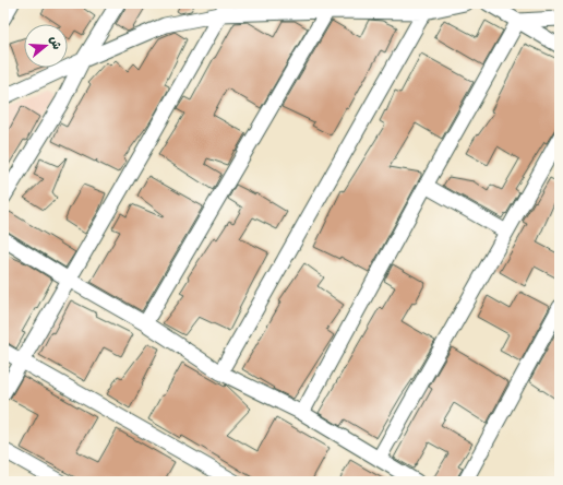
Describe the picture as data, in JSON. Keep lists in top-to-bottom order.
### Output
{
  "north": "right"
}
